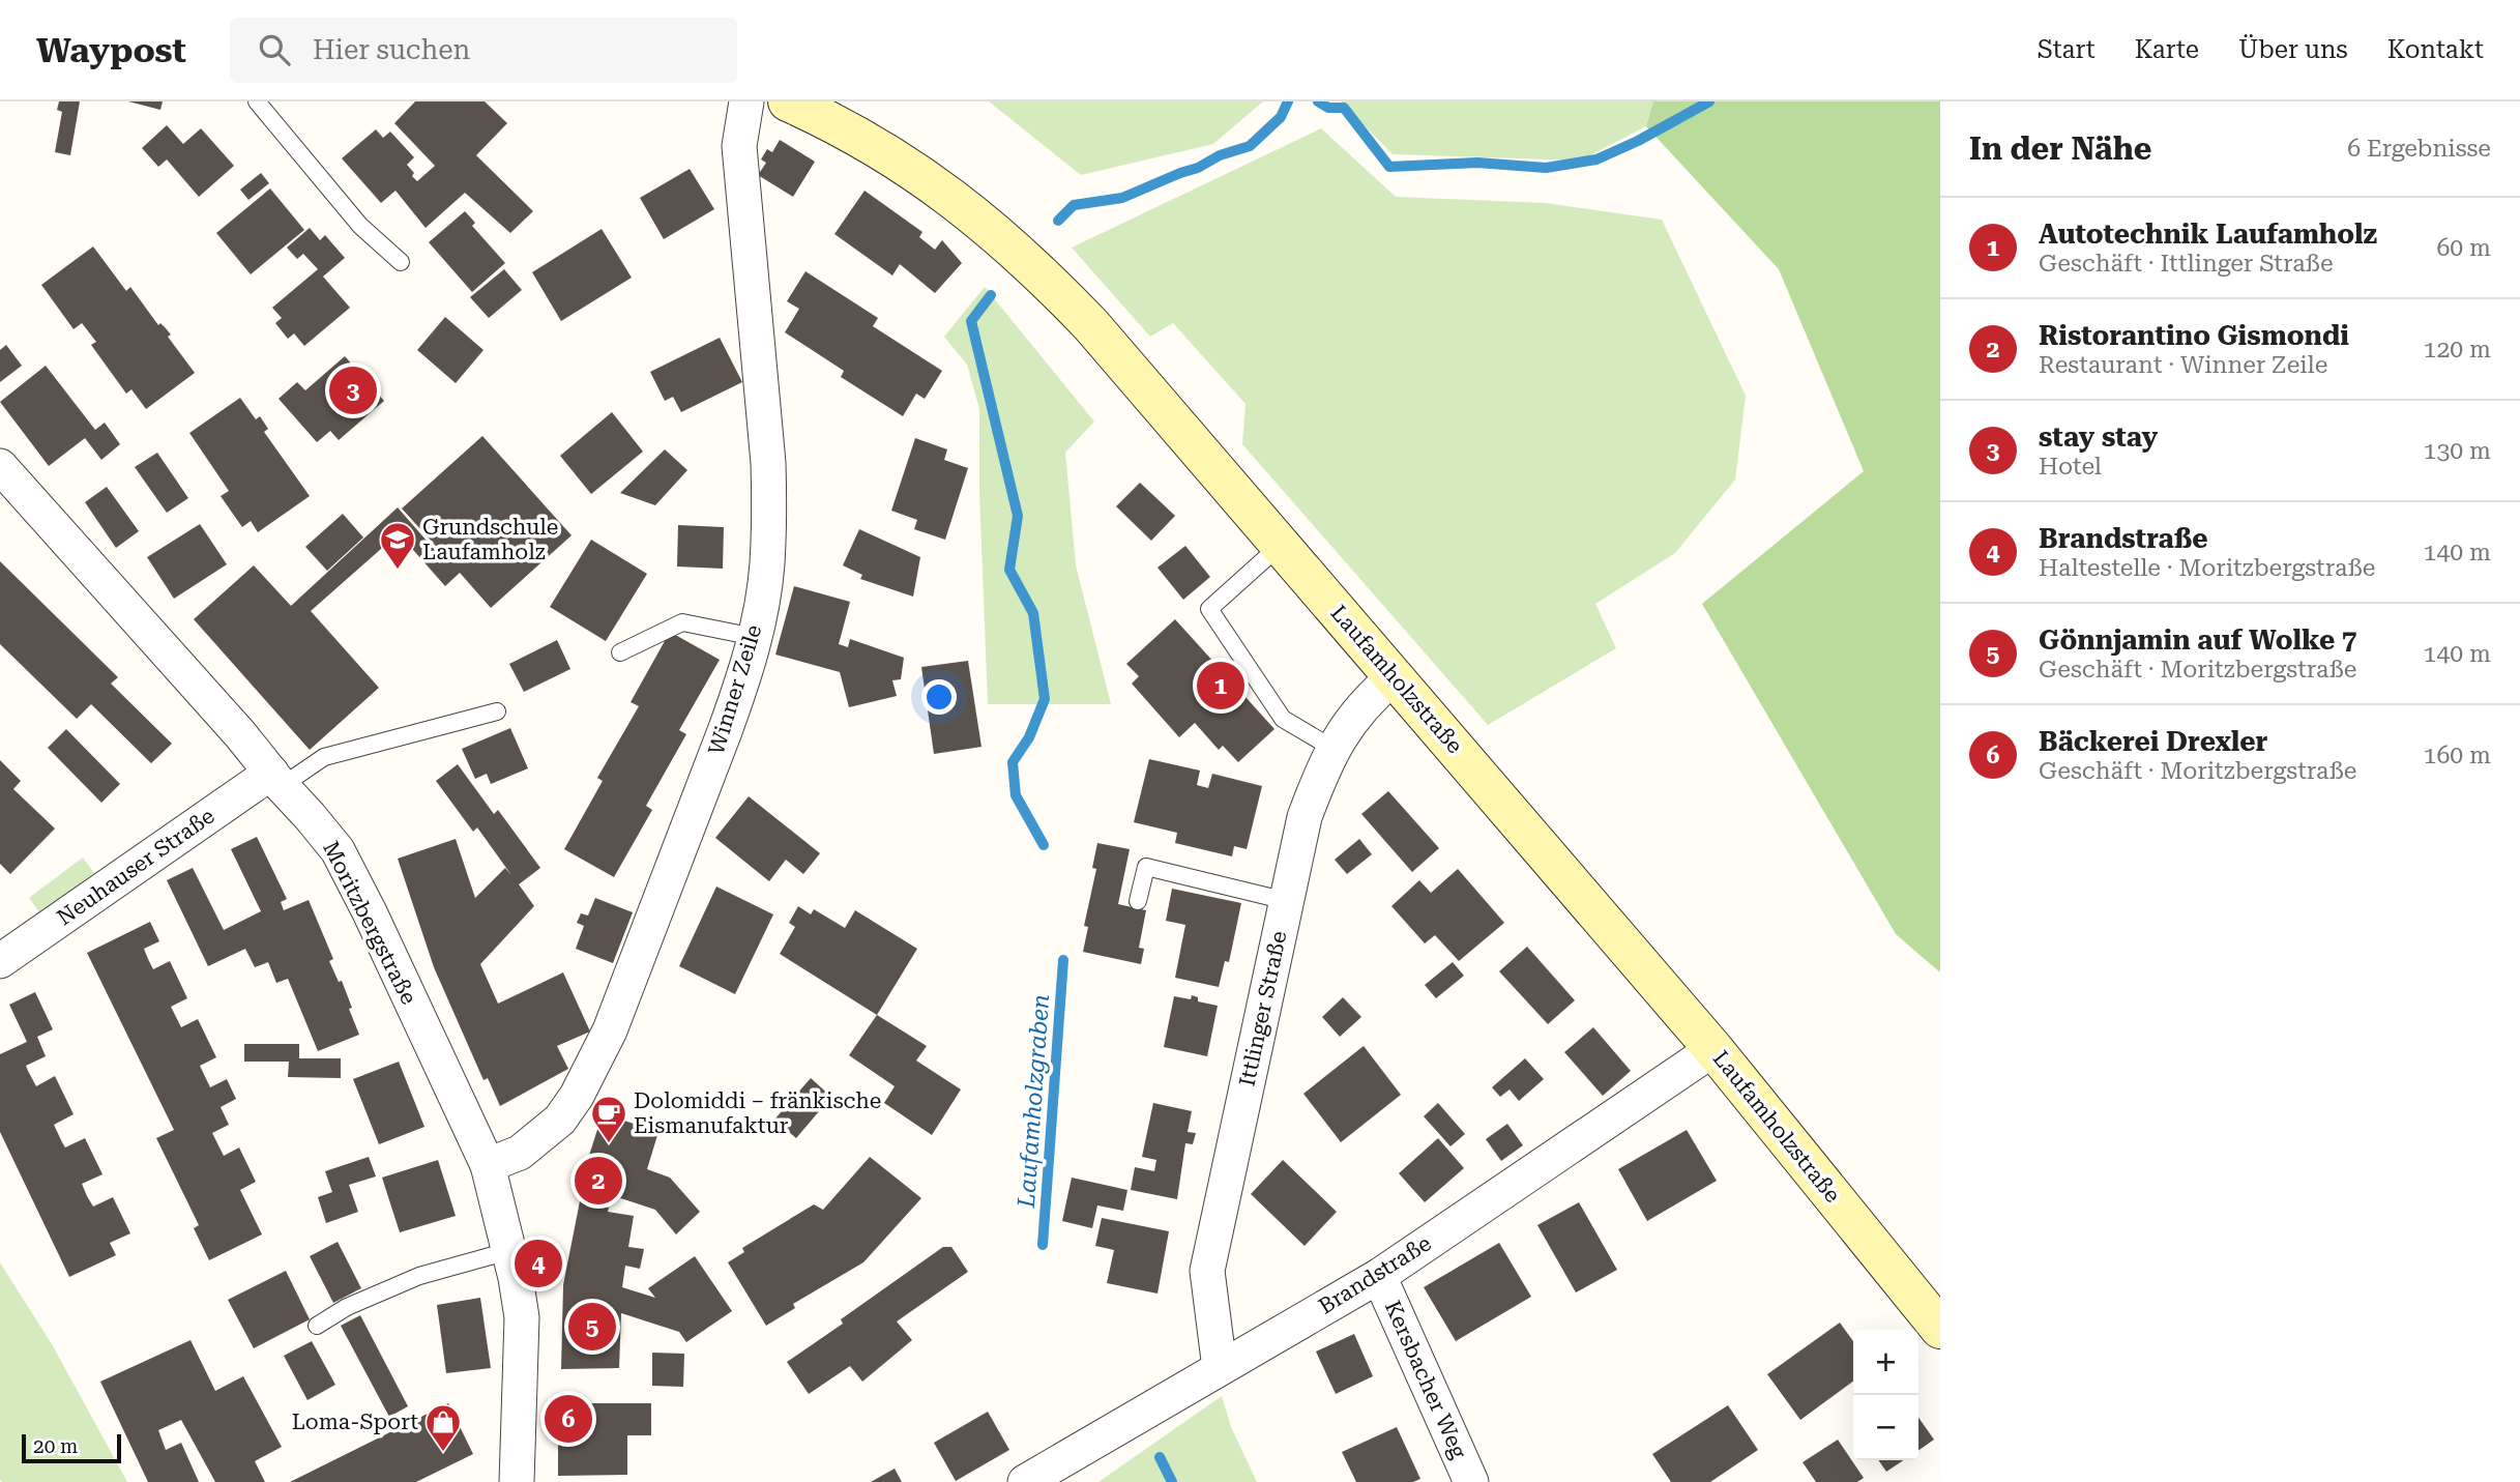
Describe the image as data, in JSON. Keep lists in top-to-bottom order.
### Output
{
  "streets": {
    "main road": ["Laufamholzstraße"],
    "street": [
      "Winner Zeile",
      "Neuhauser Straße",
      "Moritzbergstraße",
      "Ittlinger Straße",
      "Brandstraße",
      "Kersbacher Weg"
    ]
  },
  "crossings": [
    ["Laufamholzstraße", "Ittlinger Straße"],
    ["Laufamholzstraße", "Brandstraße"],
    ["Winner Zeile", "Moritzbergstraße"],
    ["Neuhauser Straße", "Moritzbergstraße"],
    ["Ittlinger Straße", "Brandstraße"],
    ["Brandstraße", "Kersbacher Weg"]
  ],
  "water": ["Laufamholzgraben"],
  "places": {
    "school or university": ["Grundschule Laufamholz"],
    "cafe": ["Dolomiddi – fränkische Eismanufaktur"],
    "shop": ["Loma-Sport"]
  },
  "scale_bar": "20 m",
  "page": {
    "header": "Waypost",
    "search": "Hier suchen",
    "nav": [
      "Start",
      "Karte",
      "Über uns",
      "Kontakt"
    ],
    "heading": ["In der Nähe", "6 Ergebnisse"],
    "list": [
      {
        "mark": "1",
        "name": "Autotechnik Laufamholz",
        "note": "Geschäft · Ittlinger Straße",
        "value": "60 m"
      },
      {
        "mark": "2",
        "name": "Ristorantino Gismondi",
        "note": "Restaurant · Winner Zeile",
        "value": "120 m"
      },
      {
        "mark": "3",
        "name": "stay stay",
        "note": "Hotel",
        "value": "130 m"
      },
      {
        "mark": "4",
        "name": "Brandstraße",
        "note": "Haltestelle · Moritzbergstraße",
        "value": "140 m"
      },
      {
        "mark": "5",
        "name": "Gönnjamin auf Wolke 7",
        "note": "Geschäft · Moritzbergstraße",
        "value": "140 m"
      },
      {
        "mark": "6",
        "name": "Bäckerei Drexler",
        "note": "Geschäft · Moritzbergstraße",
        "value": "160 m"
      }
    ],
    "pins": [
      "3",
      "1",
      "2",
      "4",
      "5",
      "6"
    ],
    "map_buttons": ["+", "−"],
    "scale": "20 m"
  }
}
